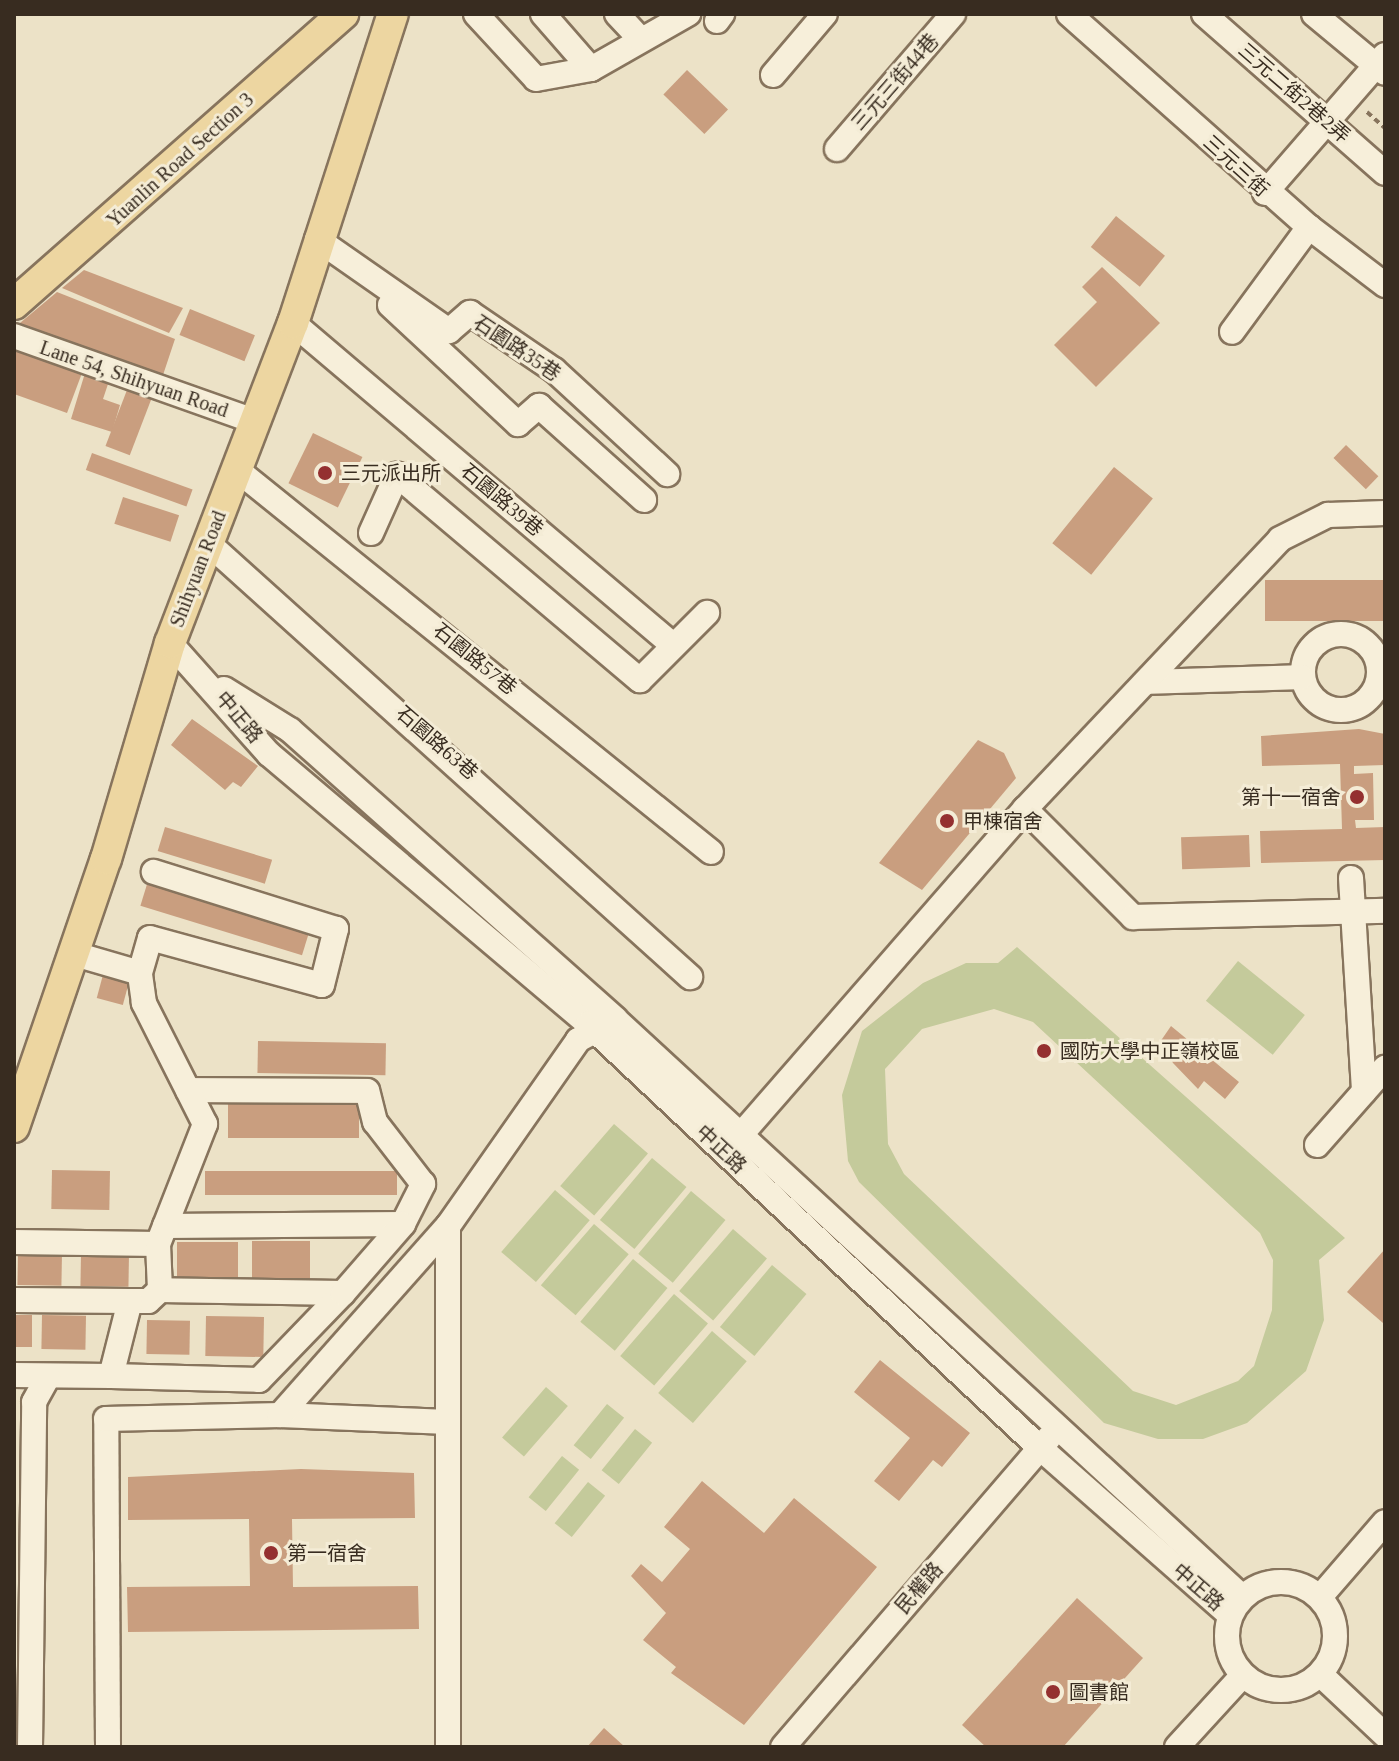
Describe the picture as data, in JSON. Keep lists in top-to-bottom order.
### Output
{
  "streets": {
    "main road": ["Yuanlin Road Section 3", "Shihyuan Road"],
    "street": [
      "三元三街44巷",
      "三元二街2巷2弄",
      "三元三街",
      "石園路35巷",
      "Lane 54, Shihyuan Road",
      "石園路39巷",
      "石園路57巷",
      "中正路",
      "石園路63巷",
      "民權路"
    ]
  },
  "crossings": [
    ["石園路35巷", "Shihyuan Road"],
    ["Lane 54, Shihyuan Road", "Shihyuan Road"],
    ["石園路39巷", "Shihyuan Road"],
    ["Shihyuan Road", "石園路57巷"],
    ["Shihyuan Road", "石園路63巷"],
    ["中正路", "民權路"]
  ],
  "places": [
    "三元派出所",
    "第十一宿舍",
    "甲棟宿舍",
    "國防大學中正嶺校區",
    "第一宿舍",
    "圖書館"
  ]
}
